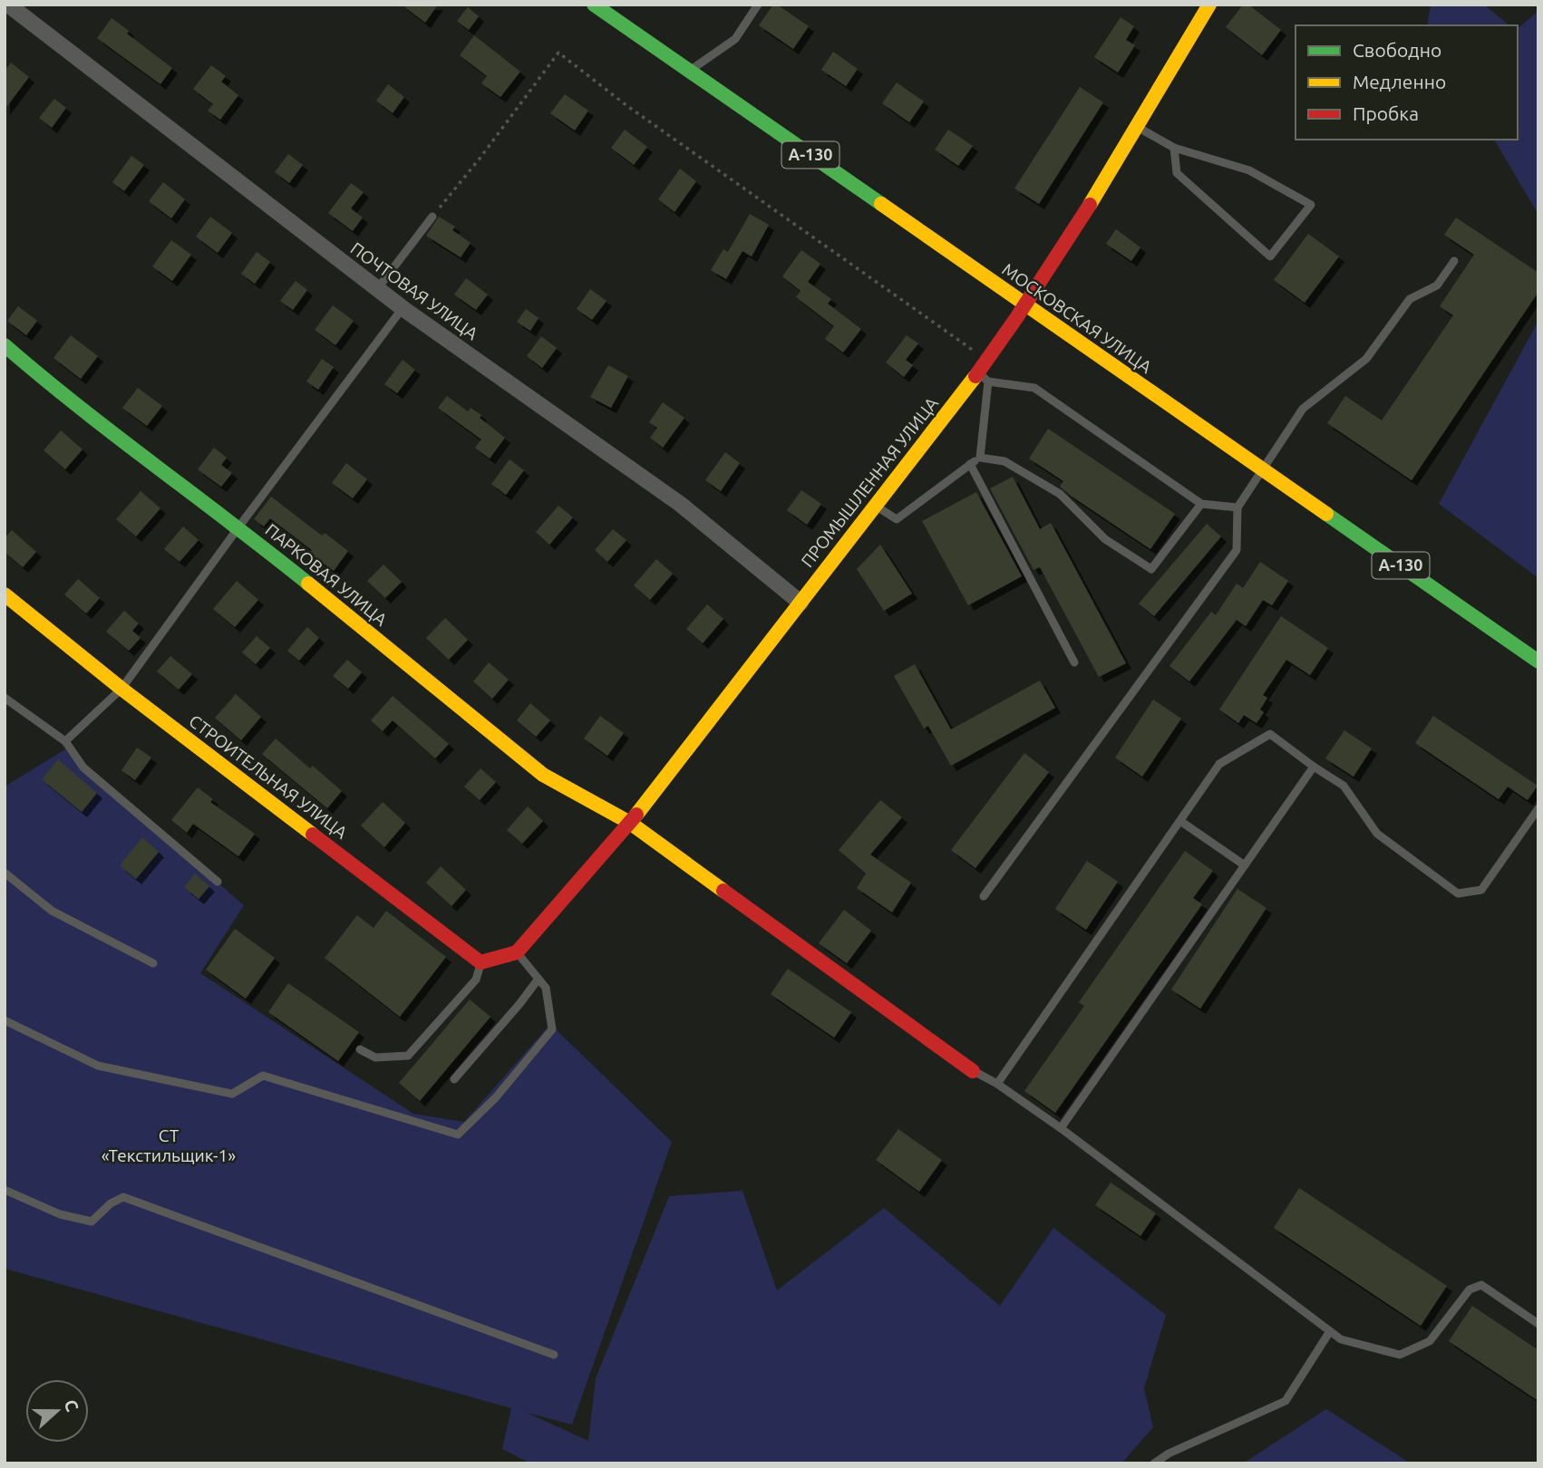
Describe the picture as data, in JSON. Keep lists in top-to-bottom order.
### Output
{
  "streets": {
    "main road": [
      "А-130",
      "МОСКОВСКАЯ УЛИЦА",
      "ПРОМЫШЛЕННАЯ УЛИЦА",
      "ПАРКОВАЯ УЛИЦА",
      "СТРОИТЕЛЬНАЯ УЛИЦА"
    ],
    "street": ["ПОЧТОВАЯ УЛИЦА"]
  },
  "crossings": [
    ["ПОЧТОВАЯ УЛИЦА", "ПРОМЫШЛЕННАЯ УЛИЦА"],
    ["МОСКОВСКАЯ УЛИЦА", "ПРОМЫШЛЕННАЯ УЛИЦА"],
    ["ПРОМЫШЛЕННАЯ УЛИЦА", "ПАРКОВАЯ УЛИЦА"]
  ],
  "parks": ["СТ «Текстильщик-1»"],
  "legend": ["Свободно", "Медленно", "Пробка"],
  "north": "right"
}
